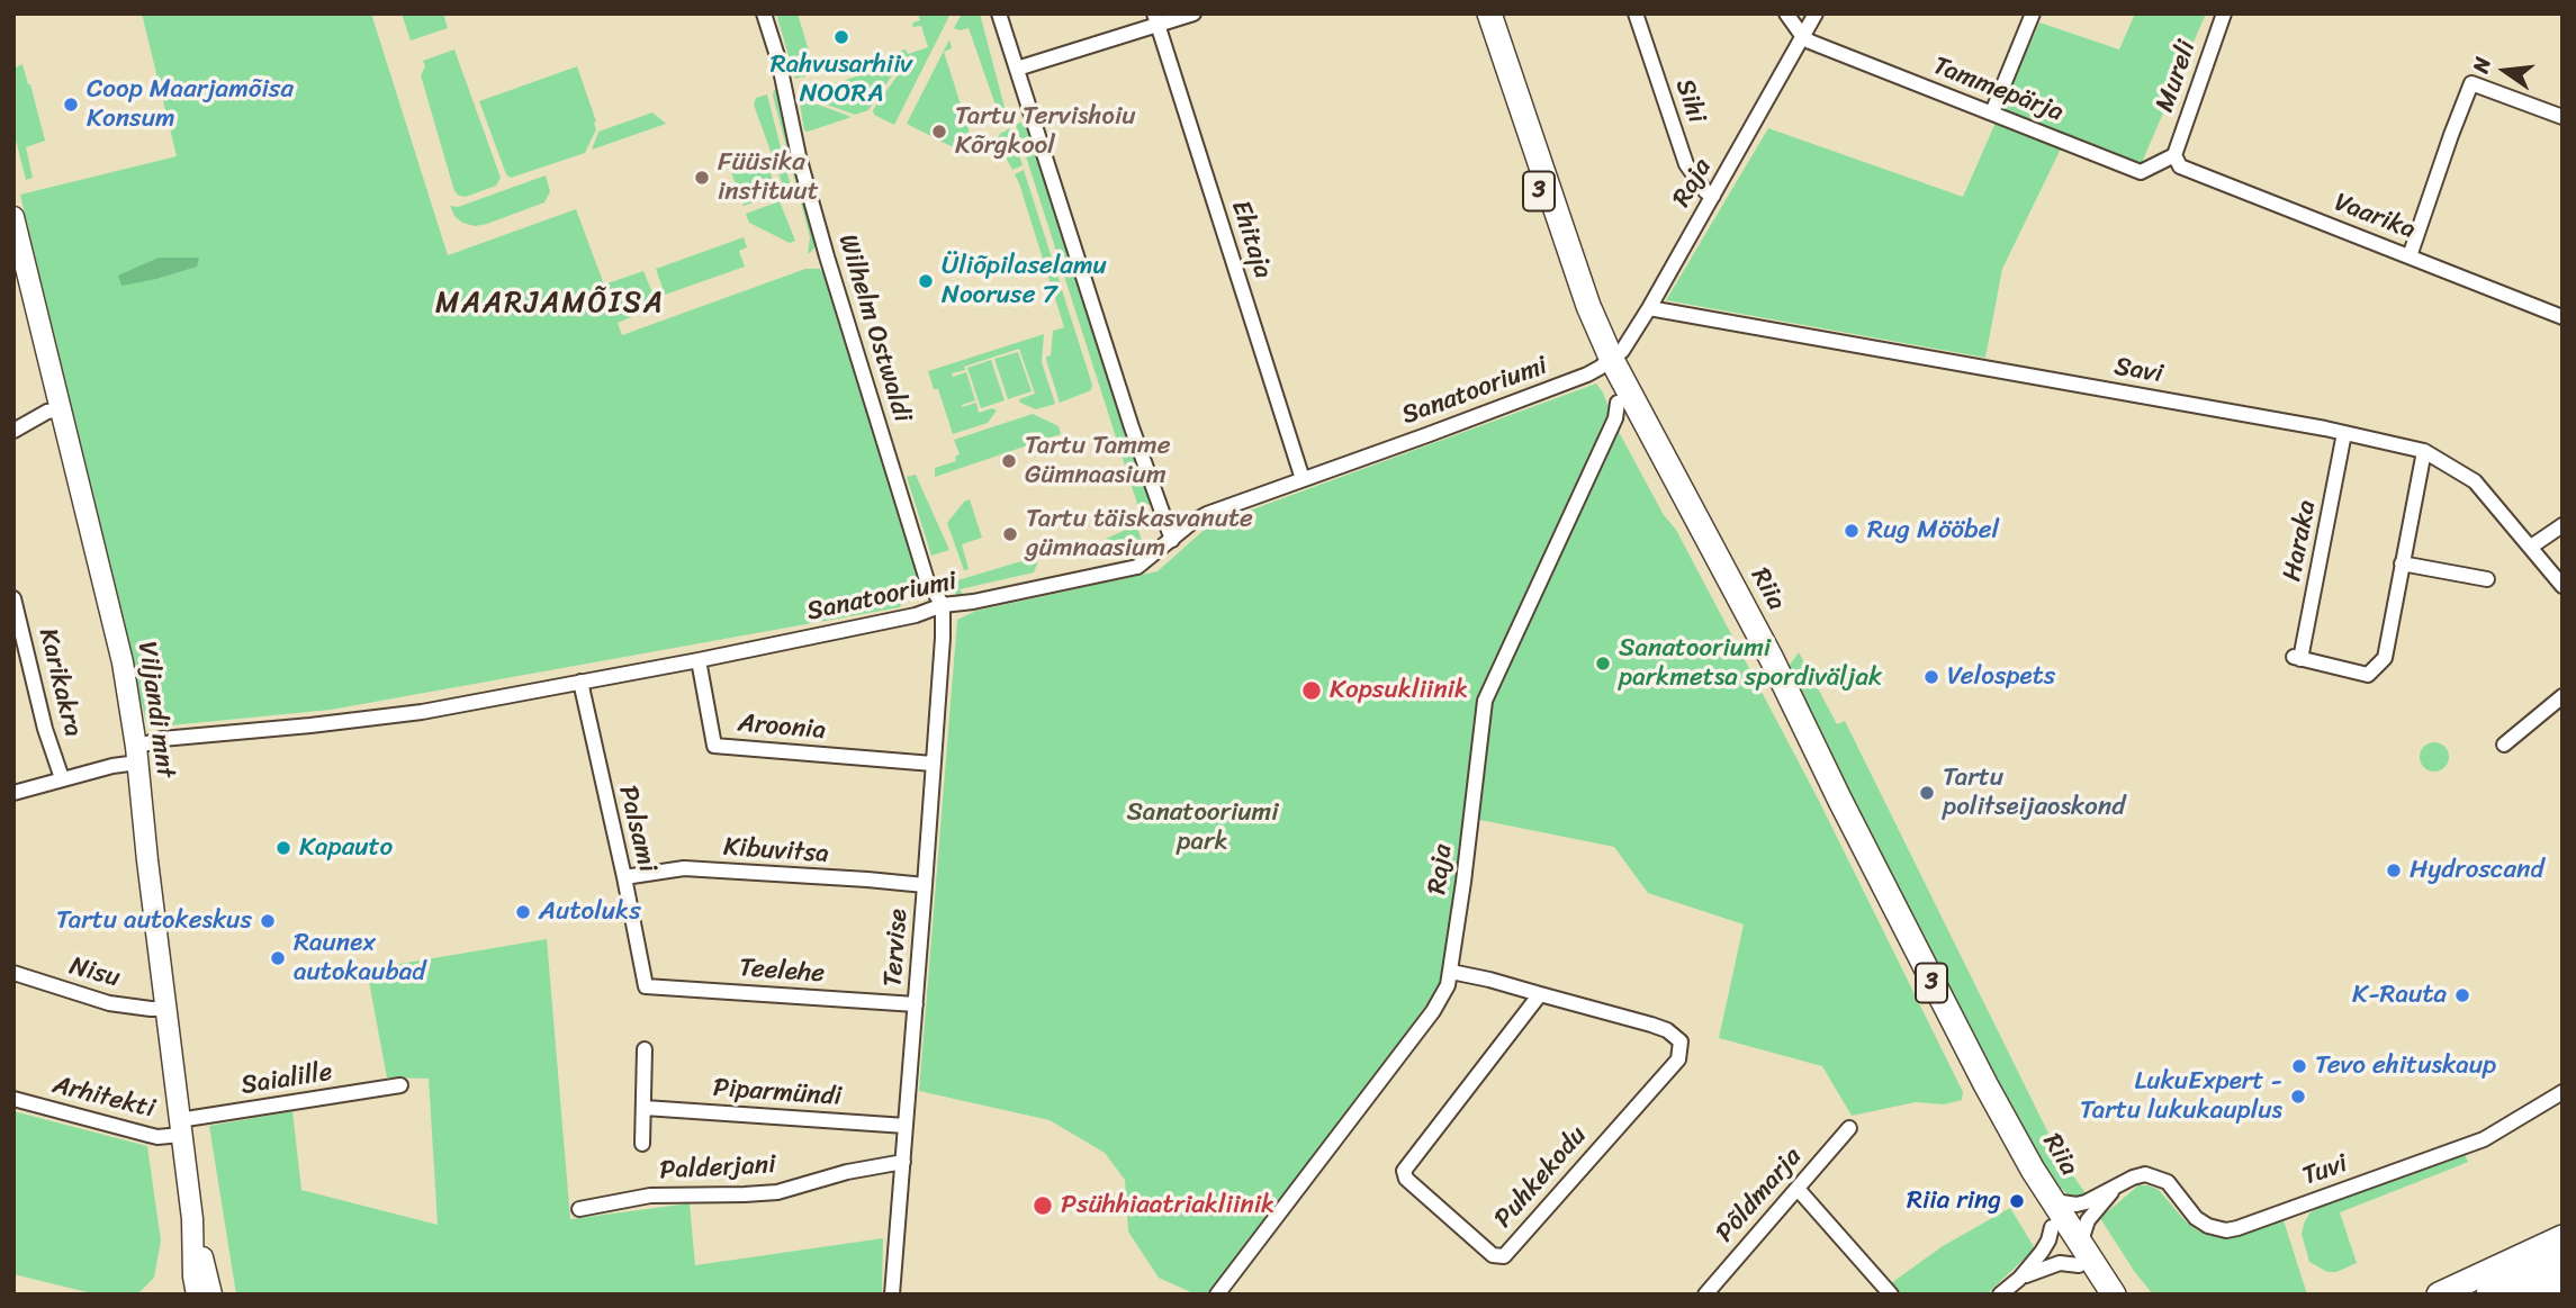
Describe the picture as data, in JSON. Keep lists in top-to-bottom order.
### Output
{
  "streets": {
    "highway": ["3", "Riia"],
    "street": [
      "Mureli",
      "Tammepärja",
      "Sihi",
      "Raja",
      "Vaarika",
      "Ehitaja",
      "Wilhelm Ostwaldi",
      "Savi",
      "Sanatooriumi",
      "Haraka",
      "Karikakra",
      "Viljandi mnt",
      "Aroonia",
      "Palsami",
      "Kibuvitsa",
      "Tervise",
      "Teelehe",
      "Nisu",
      "Saialille",
      "Piparmündi",
      "Arhitekti",
      "Palderjani",
      "Tuvi",
      "Puhkekodu",
      "Põldmarja"
    ]
  },
  "crossings": [
    ["Mureli", "Tammepärja"],
    ["Mureli", "Vaarika"],
    ["Tammepärja", "Raja"],
    ["Tammepärja", "Vaarika"],
    ["Sihi", "Raja"],
    ["Raja", "Savi"],
    ["Raja", "Sanatooriumi"],
    ["Raja", "Riia"],
    ["Raja", "Puhkekodu"],
    ["Ehitaja", "Sanatooriumi"],
    ["Wilhelm Ostwaldi", "Sanatooriumi"],
    ["Wilhelm Ostwaldi", "Tervise"],
    ["Savi", "Haraka"],
    ["Sanatooriumi", "Riia"],
    ["Sanatooriumi", "Karikakra"],
    ["Sanatooriumi", "Viljandi mnt"],
    ["Sanatooriumi", "Aroonia"],
    ["Sanatooriumi", "Palsami"],
    ["Sanatooriumi", "Tervise"],
    ["Riia", "Tuvi"],
    ["Viljandi mnt", "Nisu"],
    ["Viljandi mnt", "Saialille"],
    ["Viljandi mnt", "Arhitekti"],
    ["Aroonia", "Tervise"],
    ["Palsami", "Kibuvitsa"],
    ["Palsami", "Teelehe"],
    ["Kibuvitsa", "Tervise"],
    ["Tervise", "Teelehe"],
    ["Tervise", "Piparmündi"],
    ["Tervise", "Palderjani"],
    ["Saialille", "Arhitekti"]
  ],
  "districts": ["MAARJAMÕISA"],
  "parks": ["Sanatooriumi park"],
  "places": [
    "Rahvusarhiiv NOORA",
    "Coop Maarjamõisa Konsum",
    "Tartu Tervishoiu Kõrgkool",
    "Füüsika instituut",
    "Üliõpilaselamu Nooruse 7",
    "Tartu Tamme Gümnaasium",
    "Rug Mööbel",
    "Tartu täiskasvanute gümnaasium",
    "Sanatooriumi parkmetsa spordiväljak",
    "Velospets",
    "Kopsukliinik",
    "Tartu politseijaoskond",
    "Kapauto",
    "Hydroscand",
    "Autoluks",
    "Tartu autokeskus",
    "Raunex autokaubad",
    "K-Rauta",
    "Tevo ehituskaup",
    "LukuExpert - Tartu lukukauplus",
    "Riia ring",
    "Psühhiaatriakliinik"
  ],
  "north": "left"
}
